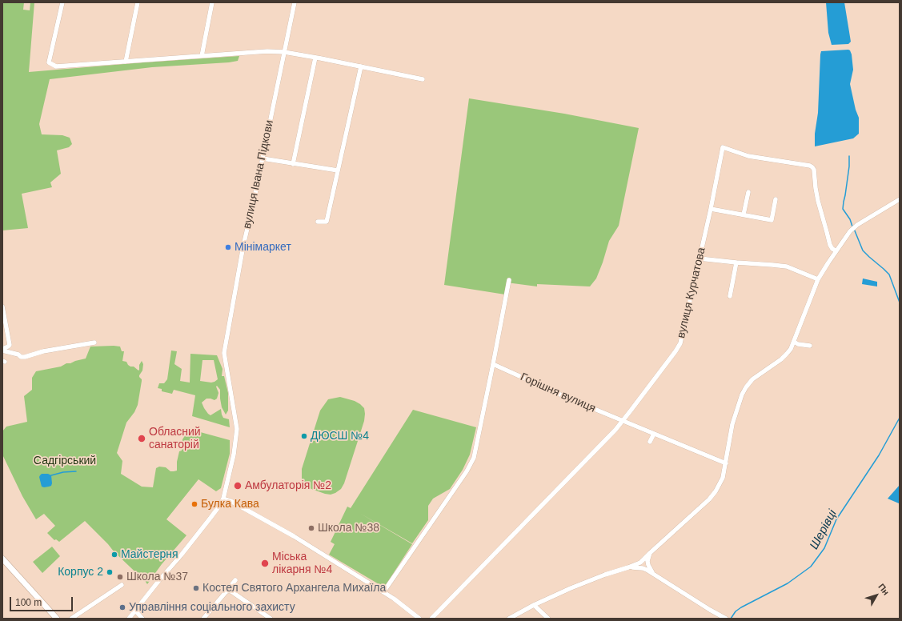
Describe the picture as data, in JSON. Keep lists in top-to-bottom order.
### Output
{
  "streets": {
    "street": ["вулиця Івана Підкови", "вулиця Курчатова", "Горішня вулиця"]
  },
  "crossings": [
    ["вулиця Курчатова", "Горішня вулиця"]
  ],
  "water": ["Шерівці"],
  "parks": ["Садгірський"],
  "places": [
    "Мінімаркет",
    "ДЮСШ №4",
    "Обласний санаторій",
    "Амбулаторія №2",
    "Булка Кава",
    "Школа №38",
    "Майстерня",
    "Міська лікарня №4",
    "Корпус 2",
    "Школа №37",
    "Костел Святого Архангела Михаїла",
    "Управління соціального захисту"
  ],
  "scale_bar": "100 m",
  "north": "top right"
}
